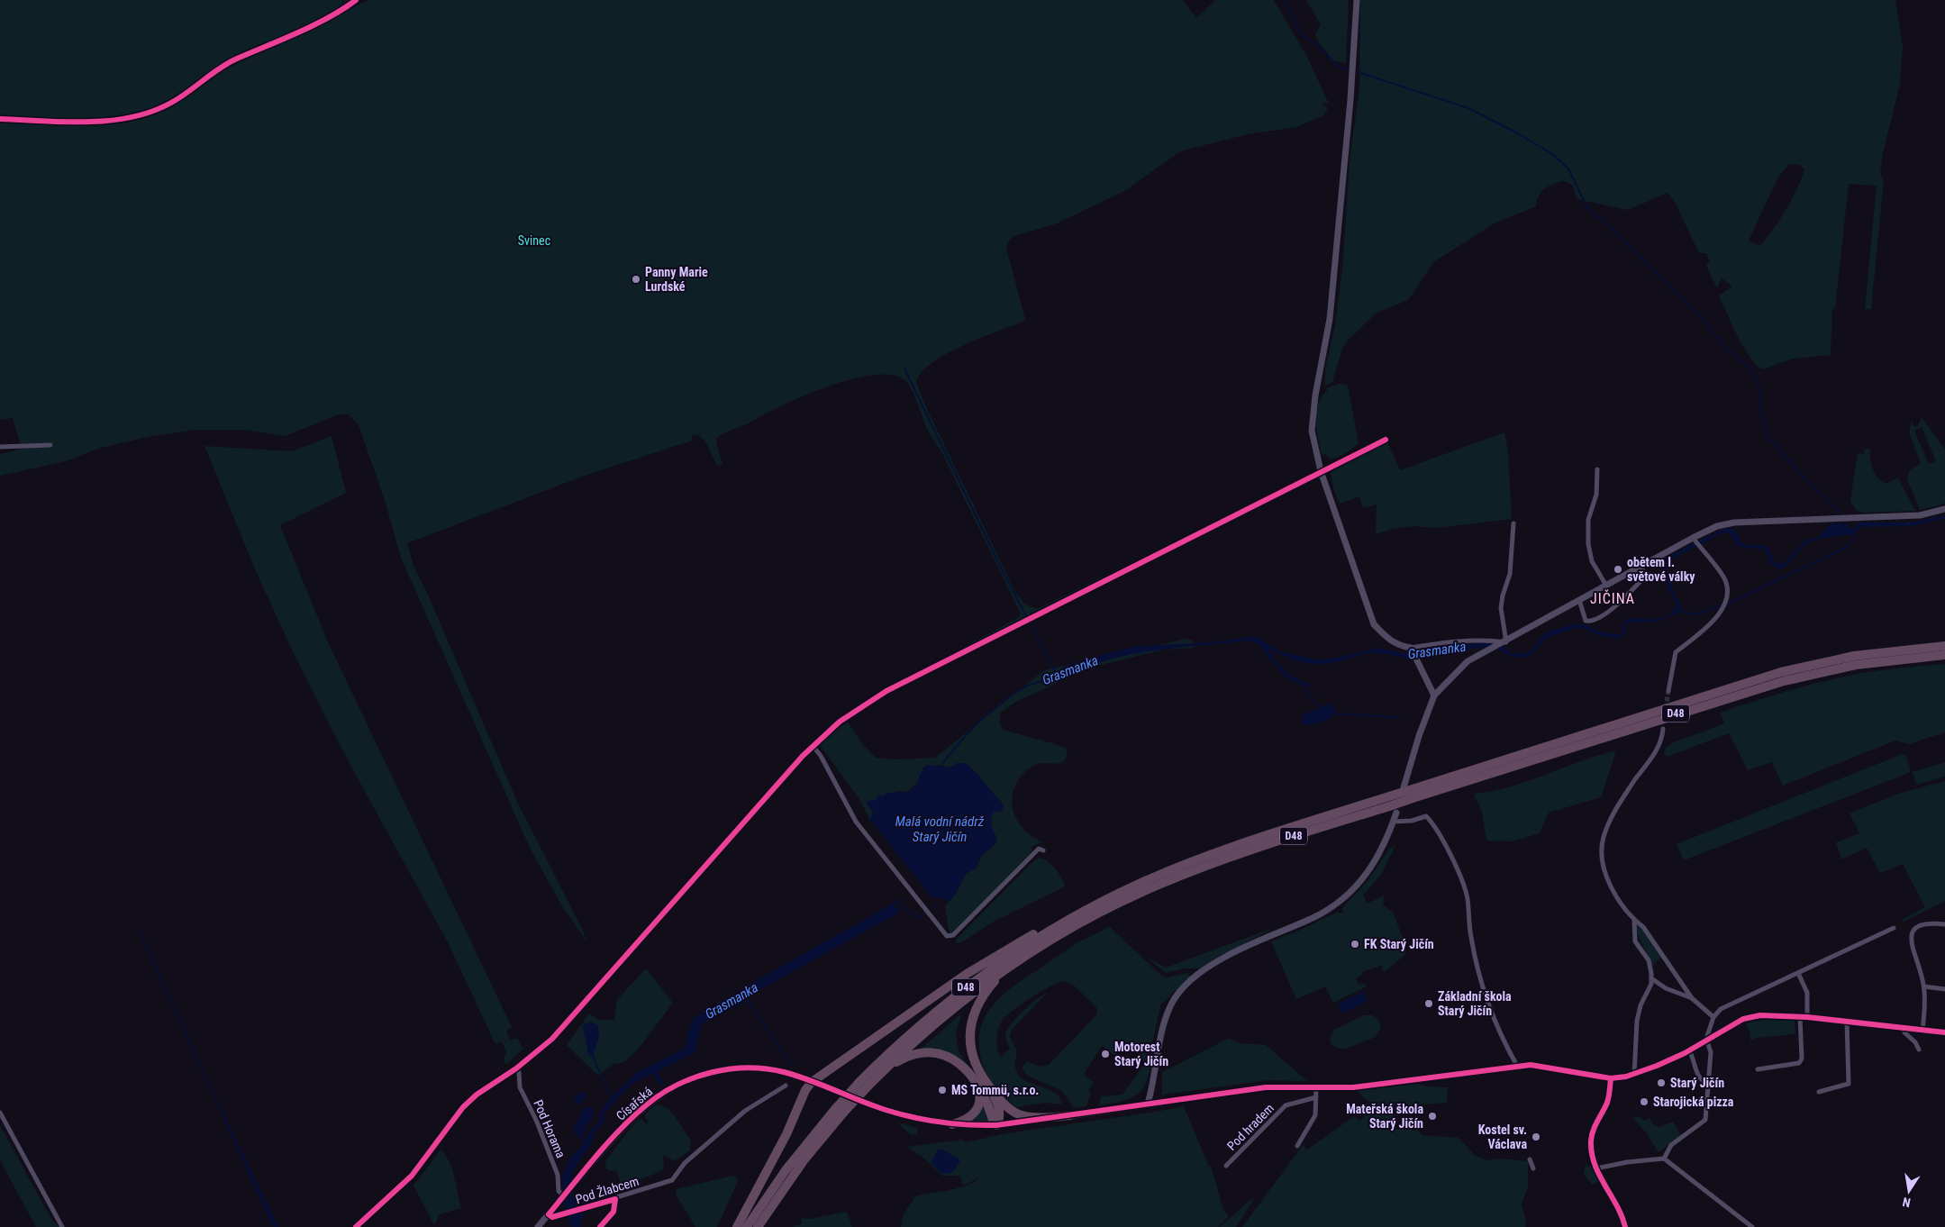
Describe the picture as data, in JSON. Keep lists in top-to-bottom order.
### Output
{
  "streets": {
    "highway": ["D48"],
    "street": [
      "Císařská",
      "Pod hradem",
      "Pod Horama",
      "Pod Žlabcem"
    ]
  },
  "crossings": [
    ["Císařská", "Pod Horama"],
    ["Císařská", "Pod Žlabcem"]
  ],
  "districts": ["JIČINA"],
  "water": ["Grasmanka", "Malá vodní nádrž Starý Jičín"],
  "parks": ["Svinec"],
  "places": [
    "Panny Marie Lurdské",
    "obětem I. světové války",
    "FK Starý Jičín",
    "Základní škola Starý Jičín",
    "Motorest Starý Jičín",
    "Starý Jičín",
    "MS Tommü, s.r.o.",
    "Starojická pizza",
    "Mateřská škola Starý Jičín",
    "Kostel sv. Václava"
  ],
  "north": "bottom"
}
